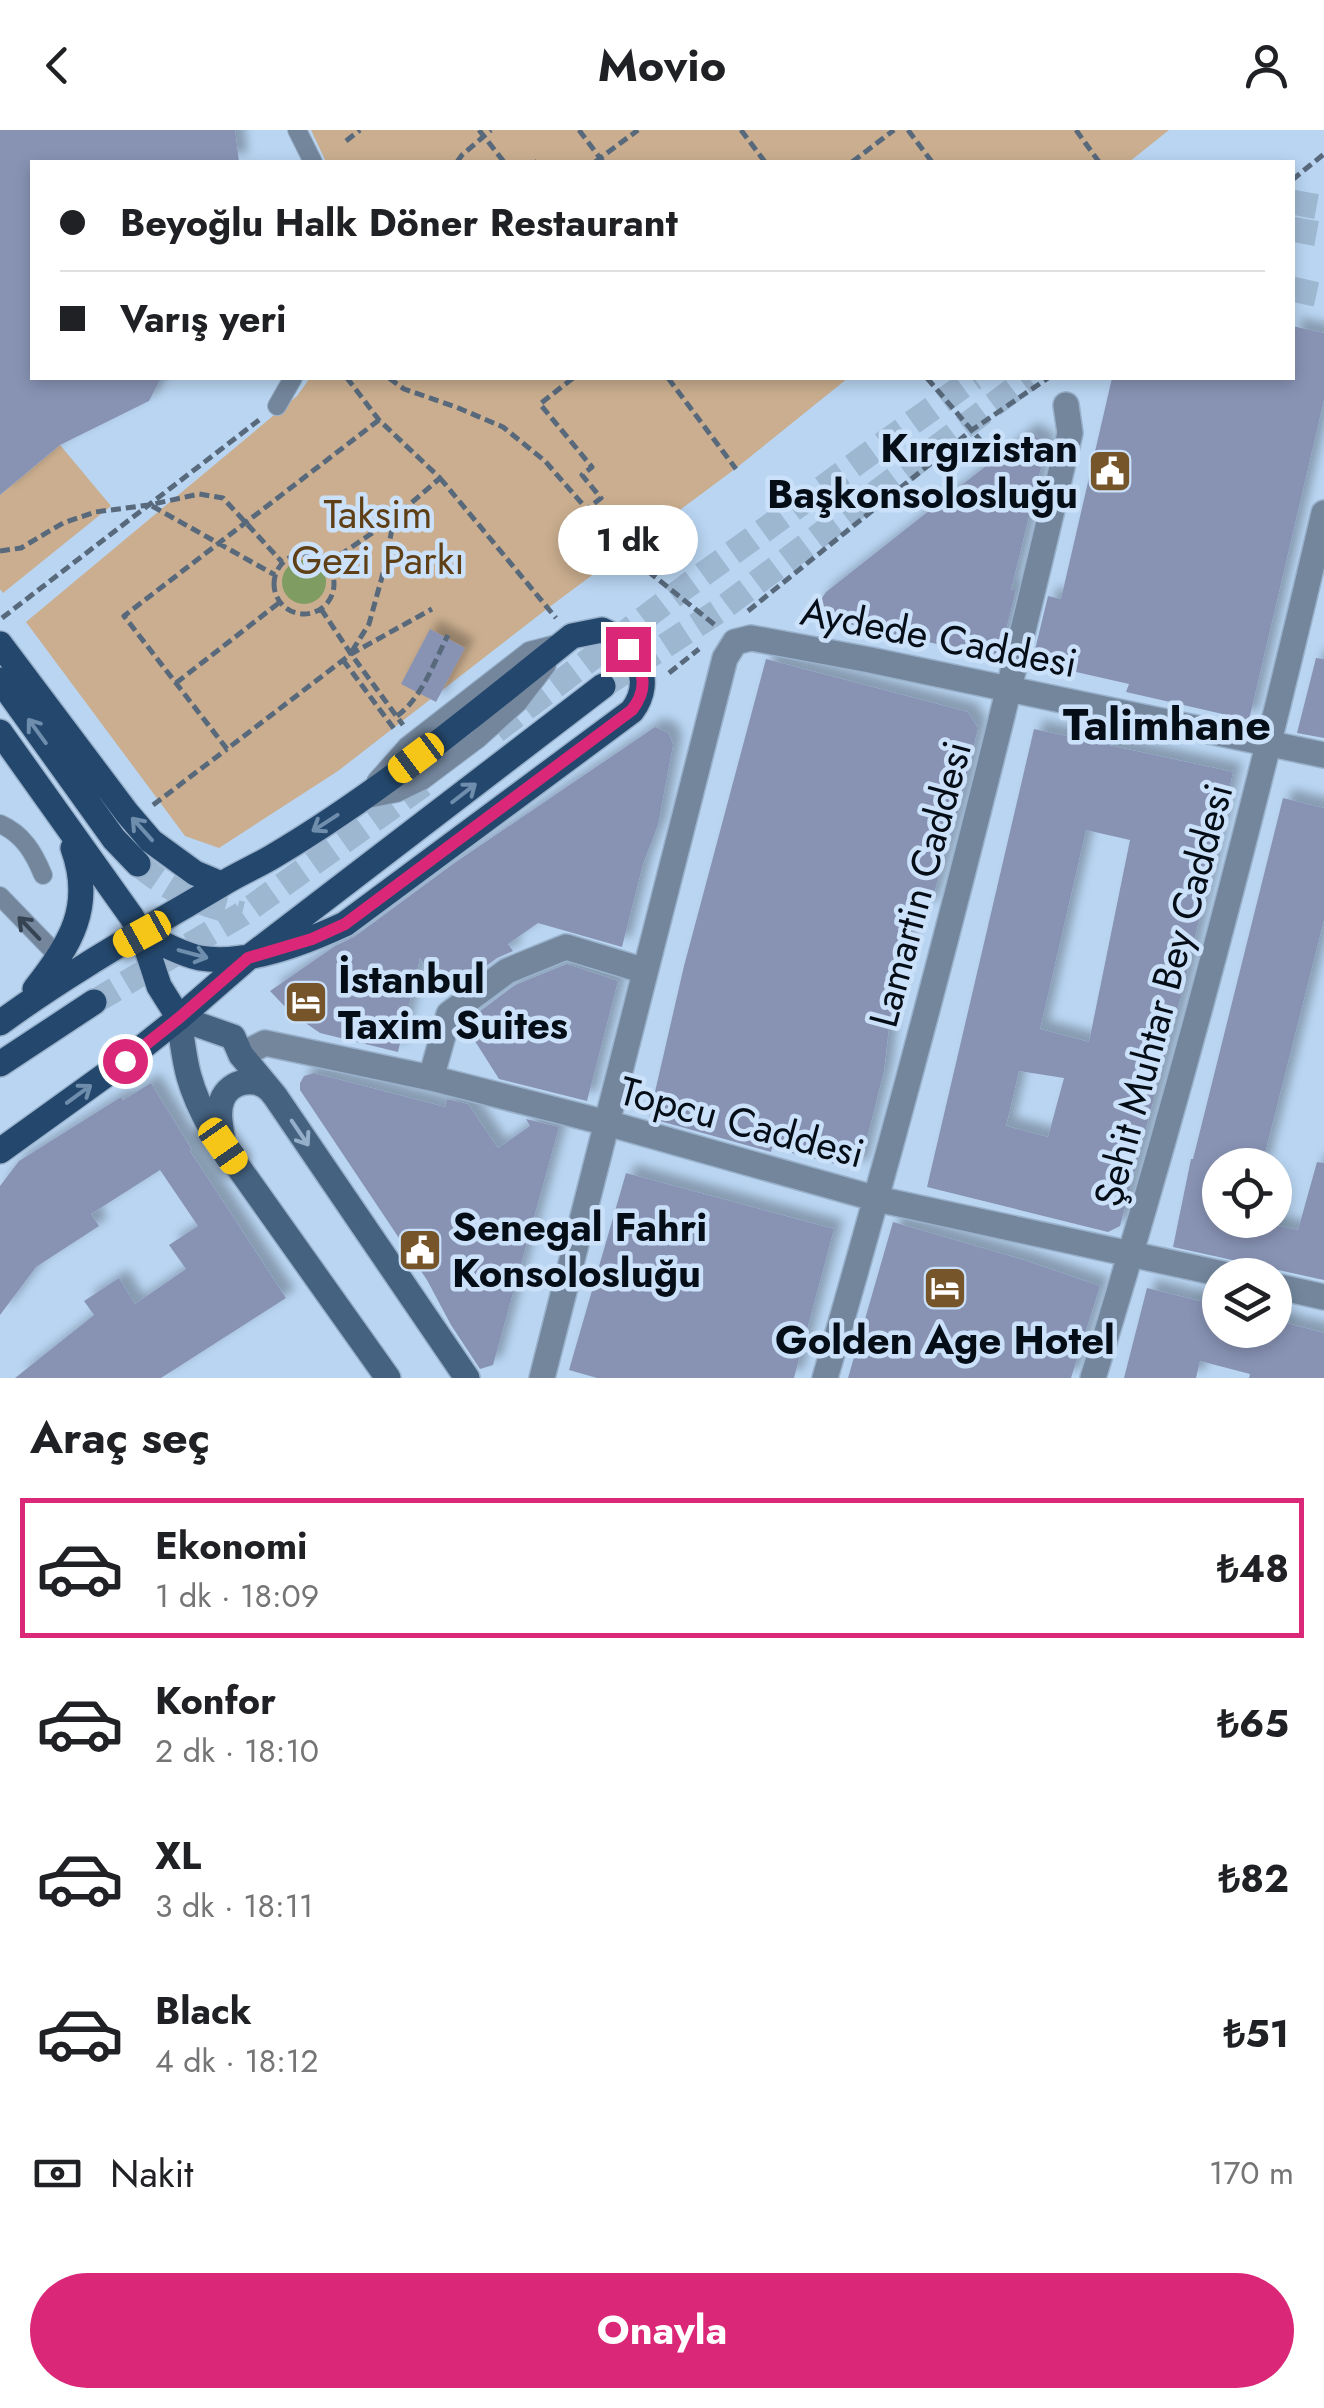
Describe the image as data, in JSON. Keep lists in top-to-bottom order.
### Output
{
  "streets": {
    "street": [
      "Aydede Caddesi",
      "Lamartin Caddesi",
      "Şehit Muhtar Bey Caddesi",
      "Topcu Caddesi"
    ]
  },
  "crossings": [
    ["Aydede Caddesi", "Lamartin Caddesi"],
    ["Aydede Caddesi", "Şehit Muhtar Bey Caddesi"],
    ["Lamartin Caddesi", "Topcu Caddesi"],
    ["Şehit Muhtar Bey Caddesi", "Topcu Caddesi"]
  ],
  "districts": ["Talimhane"],
  "parks": ["Taksim Gezi Parkı"],
  "places": {
    "public building": ["Kırgızistan Başkonsolosluğu", "Senegal Fahri Konsolosluğu"],
    "hotel": ["İstanbul Taxim Suites", "Golden Age Hotel"]
  },
  "page": {
    "header": "Movio",
    "banner": ["Beyoğlu Halk Döner Restaurant", "Varış yeri"],
    "bubble": "1 dk",
    "heading": "Araç seç",
    "list": [
      {
        "name": "Ekonomi",
        "note": "1 dk · 18:09",
        "value": "₺48"
      },
      {
        "name": "Konfor",
        "note": "2 dk · 18:10",
        "value": "₺65"
      },
      {
        "name": "XL",
        "note": "3 dk · 18:11",
        "value": "₺82"
      },
      {
        "name": "Black",
        "note": "4 dk · 18:12",
        "value": "₺51"
      }
    ],
    "pay": ["Nakit", "170 m"],
    "buttons": "Onayla"
  }
}
